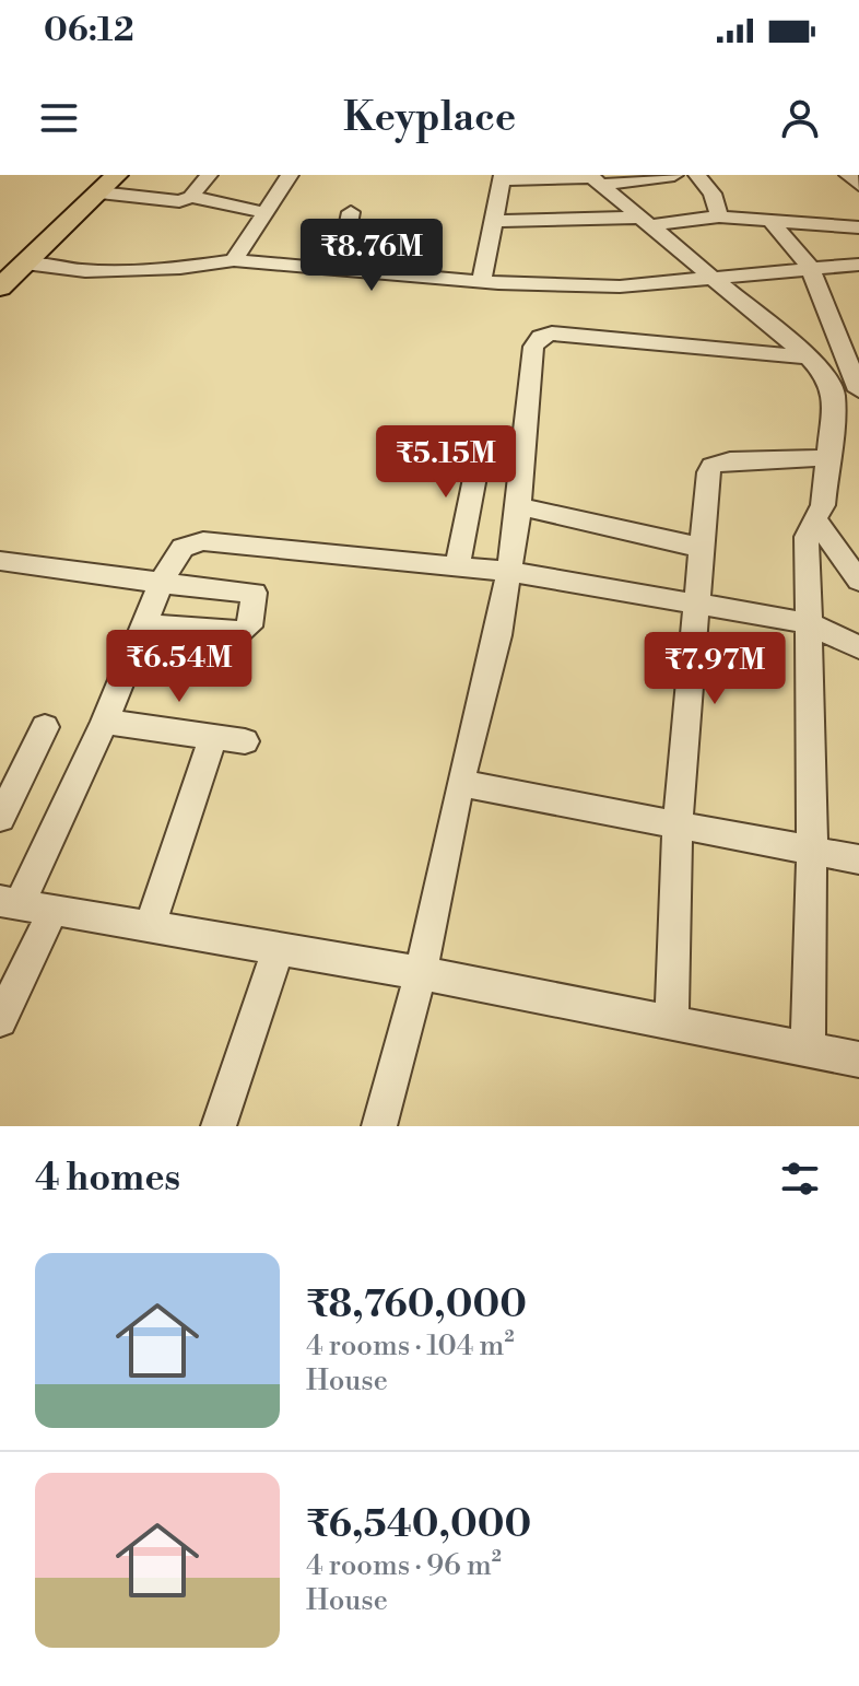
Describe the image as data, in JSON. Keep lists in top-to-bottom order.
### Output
{
  "page": {
    "status": "06:12",
    "header": "Keyplace",
    "price": [
      "₹8.76M",
      "₹5.15M",
      "₹6.54M",
      "₹7.97M"
    ],
    "heading": "4 homes",
    "list": [
      {
        "name": "₹8,760,000",
        "note": "4 rooms · 104 m² · House"
      },
      {
        "name": "₹6,540,000",
        "note": "4 rooms · 96 m² · House"
      }
    ]
  }
}
